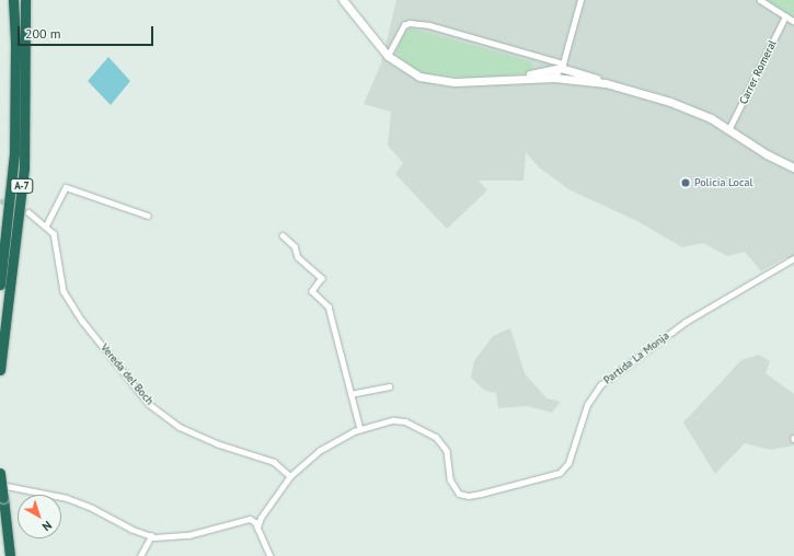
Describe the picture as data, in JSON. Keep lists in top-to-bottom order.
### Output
{
  "streets": {
    "highway": ["A-7"],
    "street": ["Carrer Romeral", "Partida La Monja", "Vereda del Boch"]
  },
  "places": ["Policia Local"],
  "scale_bar": "200 m",
  "north": "bottom right"
}
